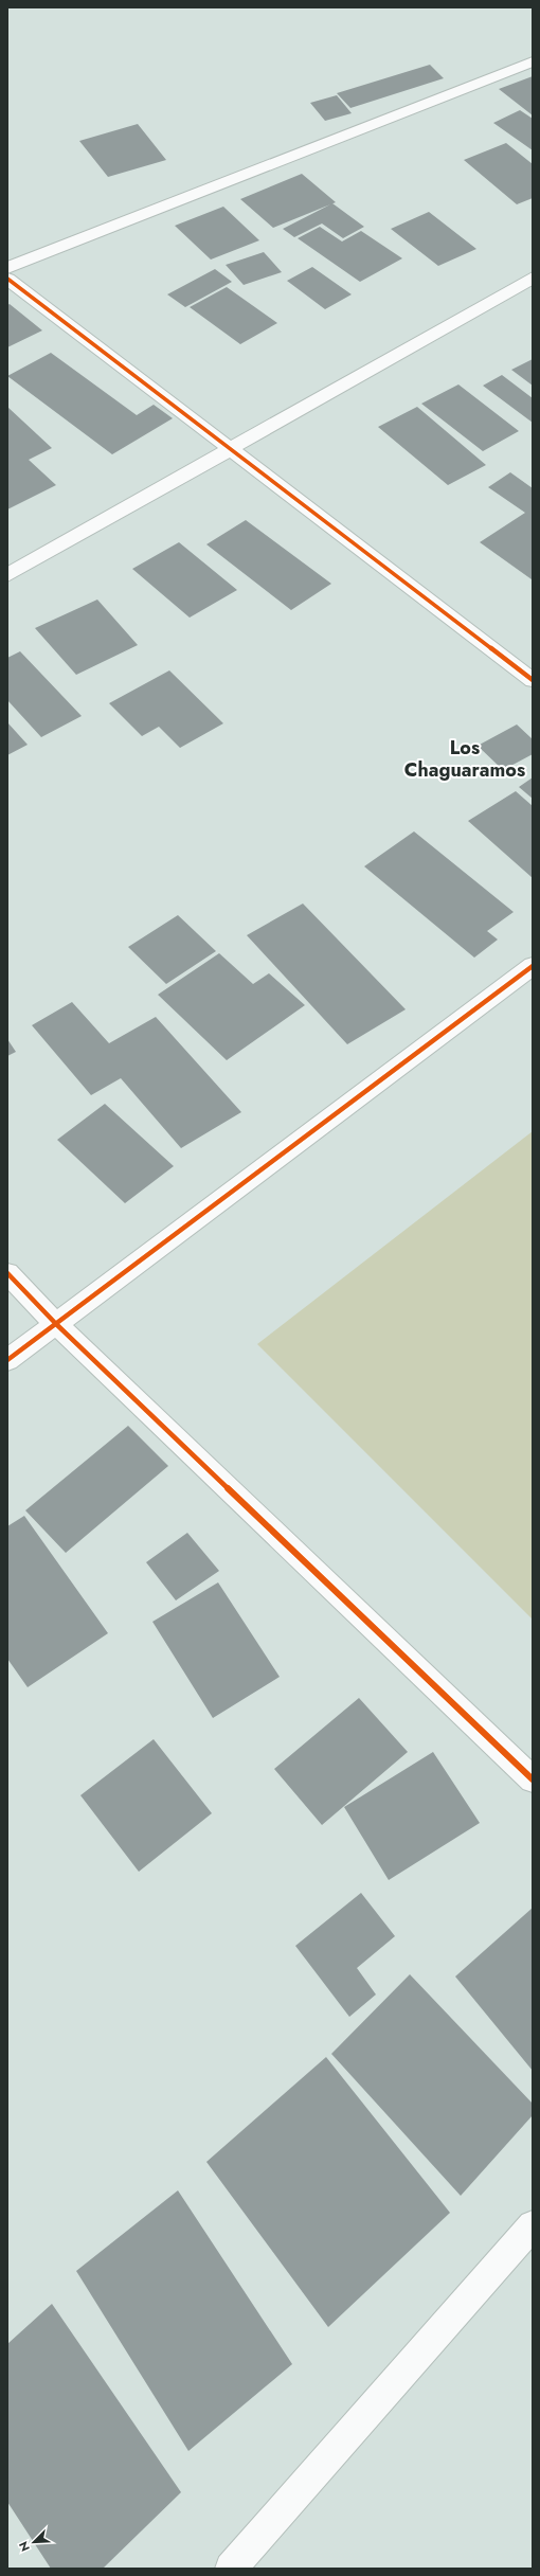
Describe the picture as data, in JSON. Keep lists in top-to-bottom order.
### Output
{
  "districts": ["Los Chaguaramos"],
  "north": "bottom left"
}
